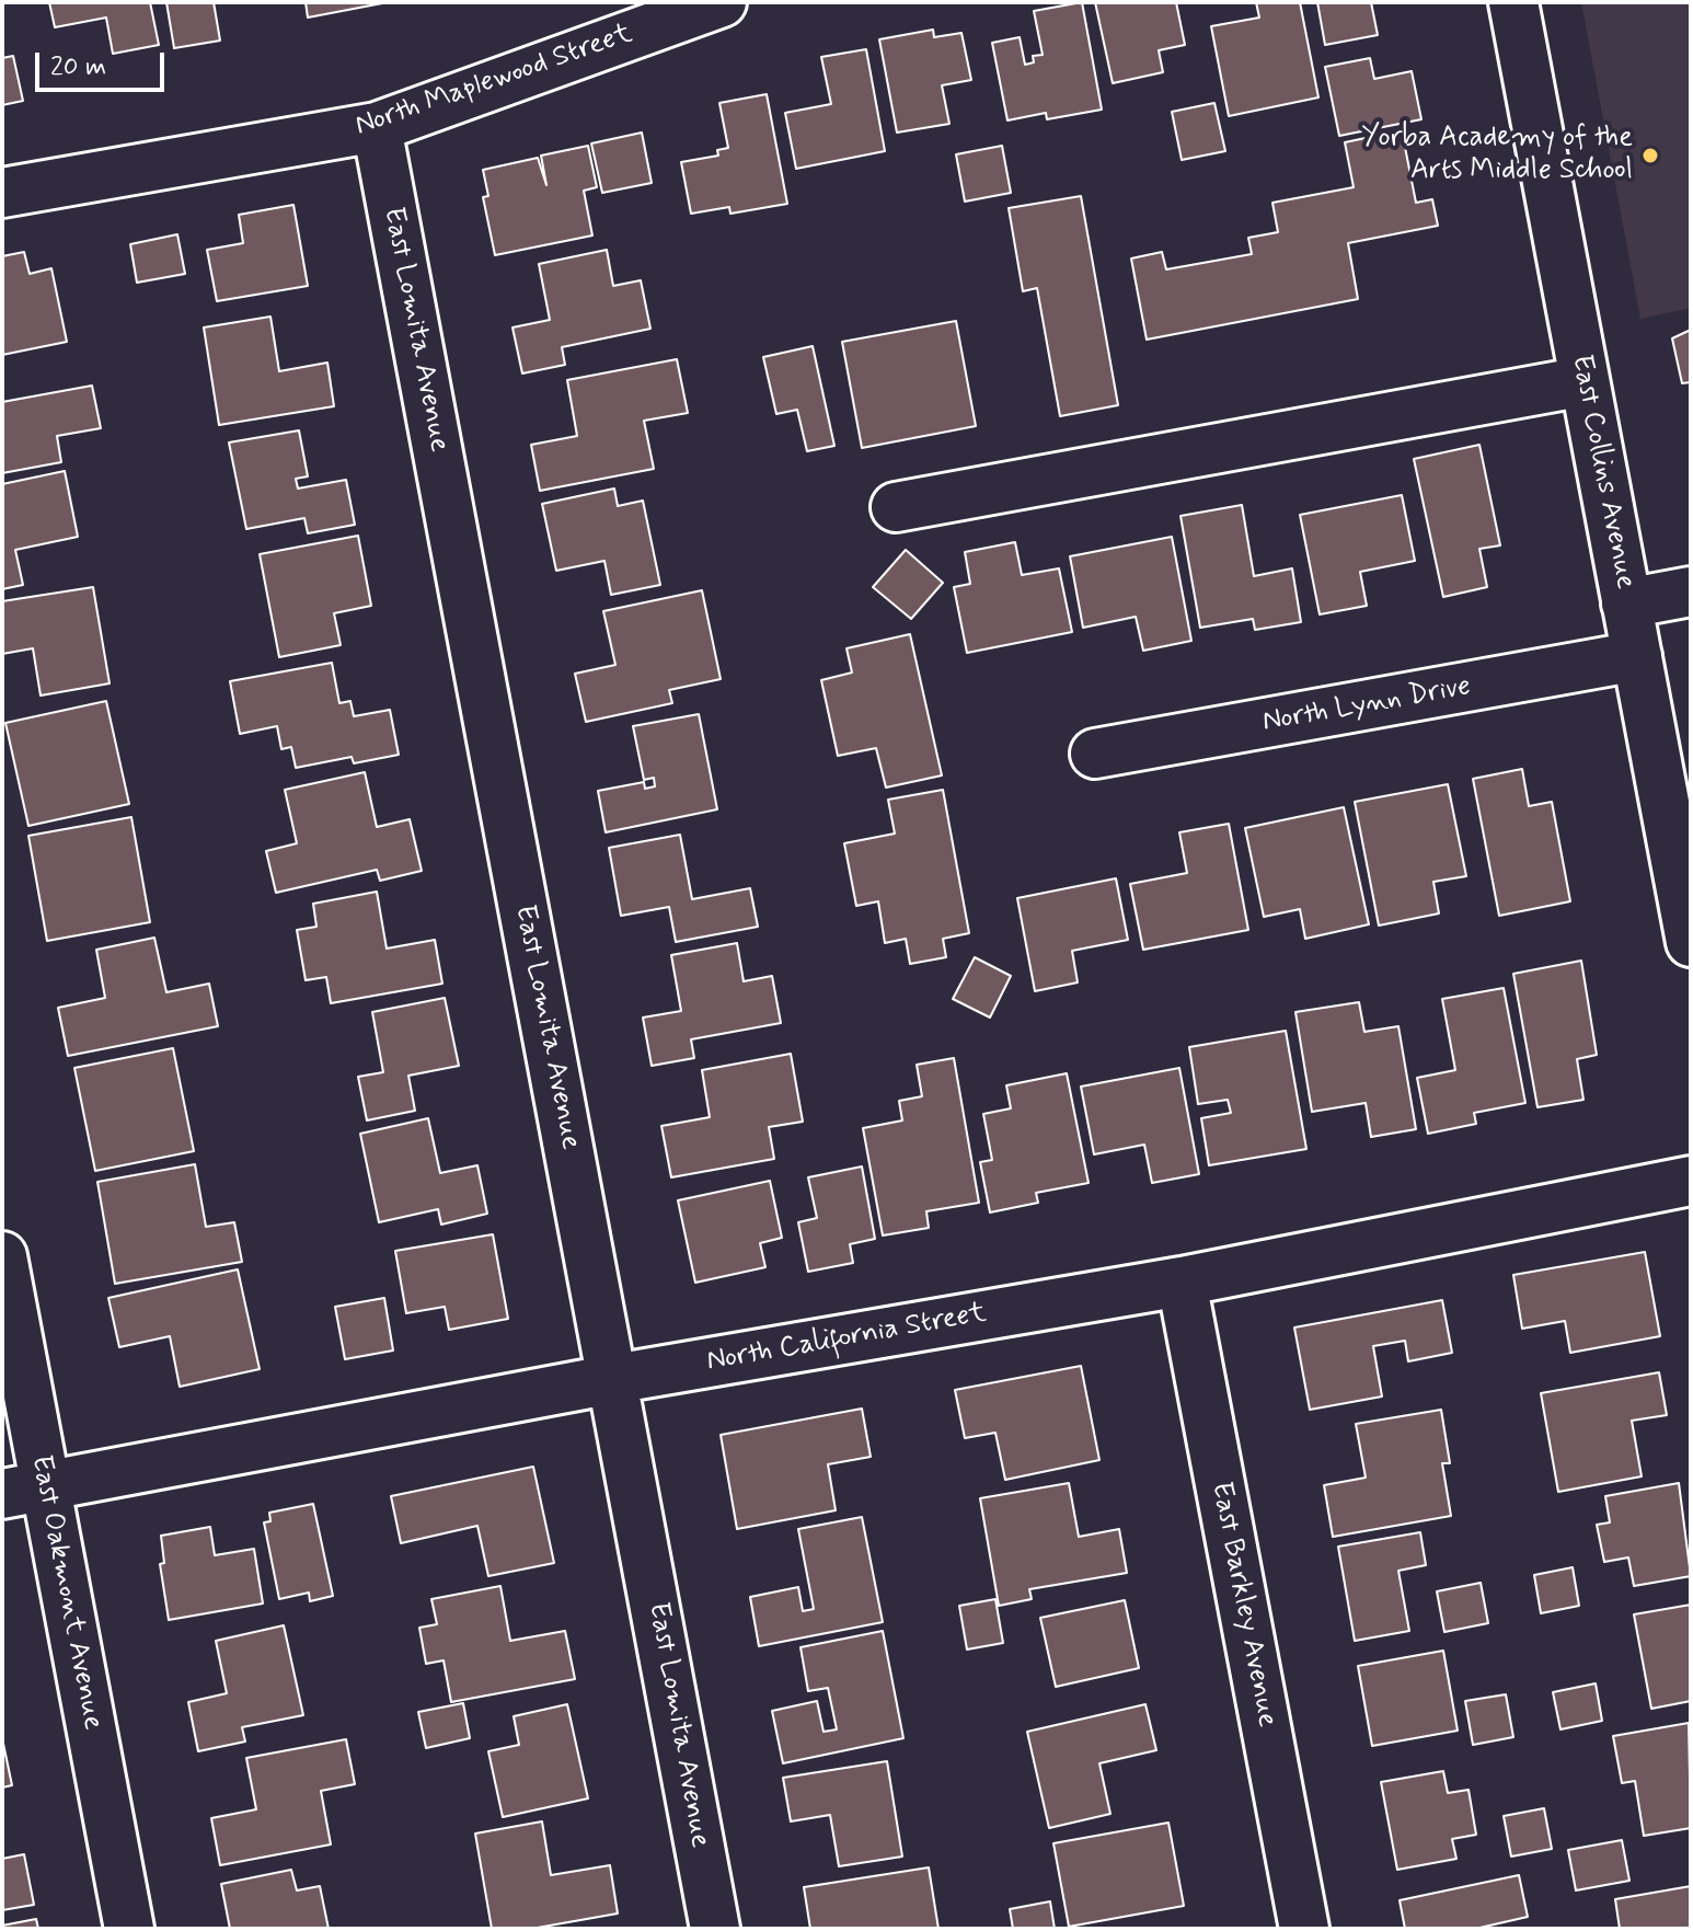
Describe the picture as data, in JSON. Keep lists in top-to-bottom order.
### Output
{
  "streets": {
    "street": [
      "North Maplewood Street",
      "East Lomita Avenue",
      "East Collins Avenue",
      "North Lynn Drive",
      "North California Street",
      "East Oakmont Avenue",
      "East Barkley Avenue"
    ]
  },
  "crossings": [
    ["North Maplewood Street", "East Lomita Avenue"],
    ["East Lomita Avenue", "North California Street"],
    ["East Collins Avenue", "North Lynn Drive"],
    ["North California Street", "East Oakmont Avenue"],
    ["North California Street", "East Barkley Avenue"]
  ],
  "places": ["Yorba Academy of the Arts Middle School"],
  "scale_bar": "20 m"
}
